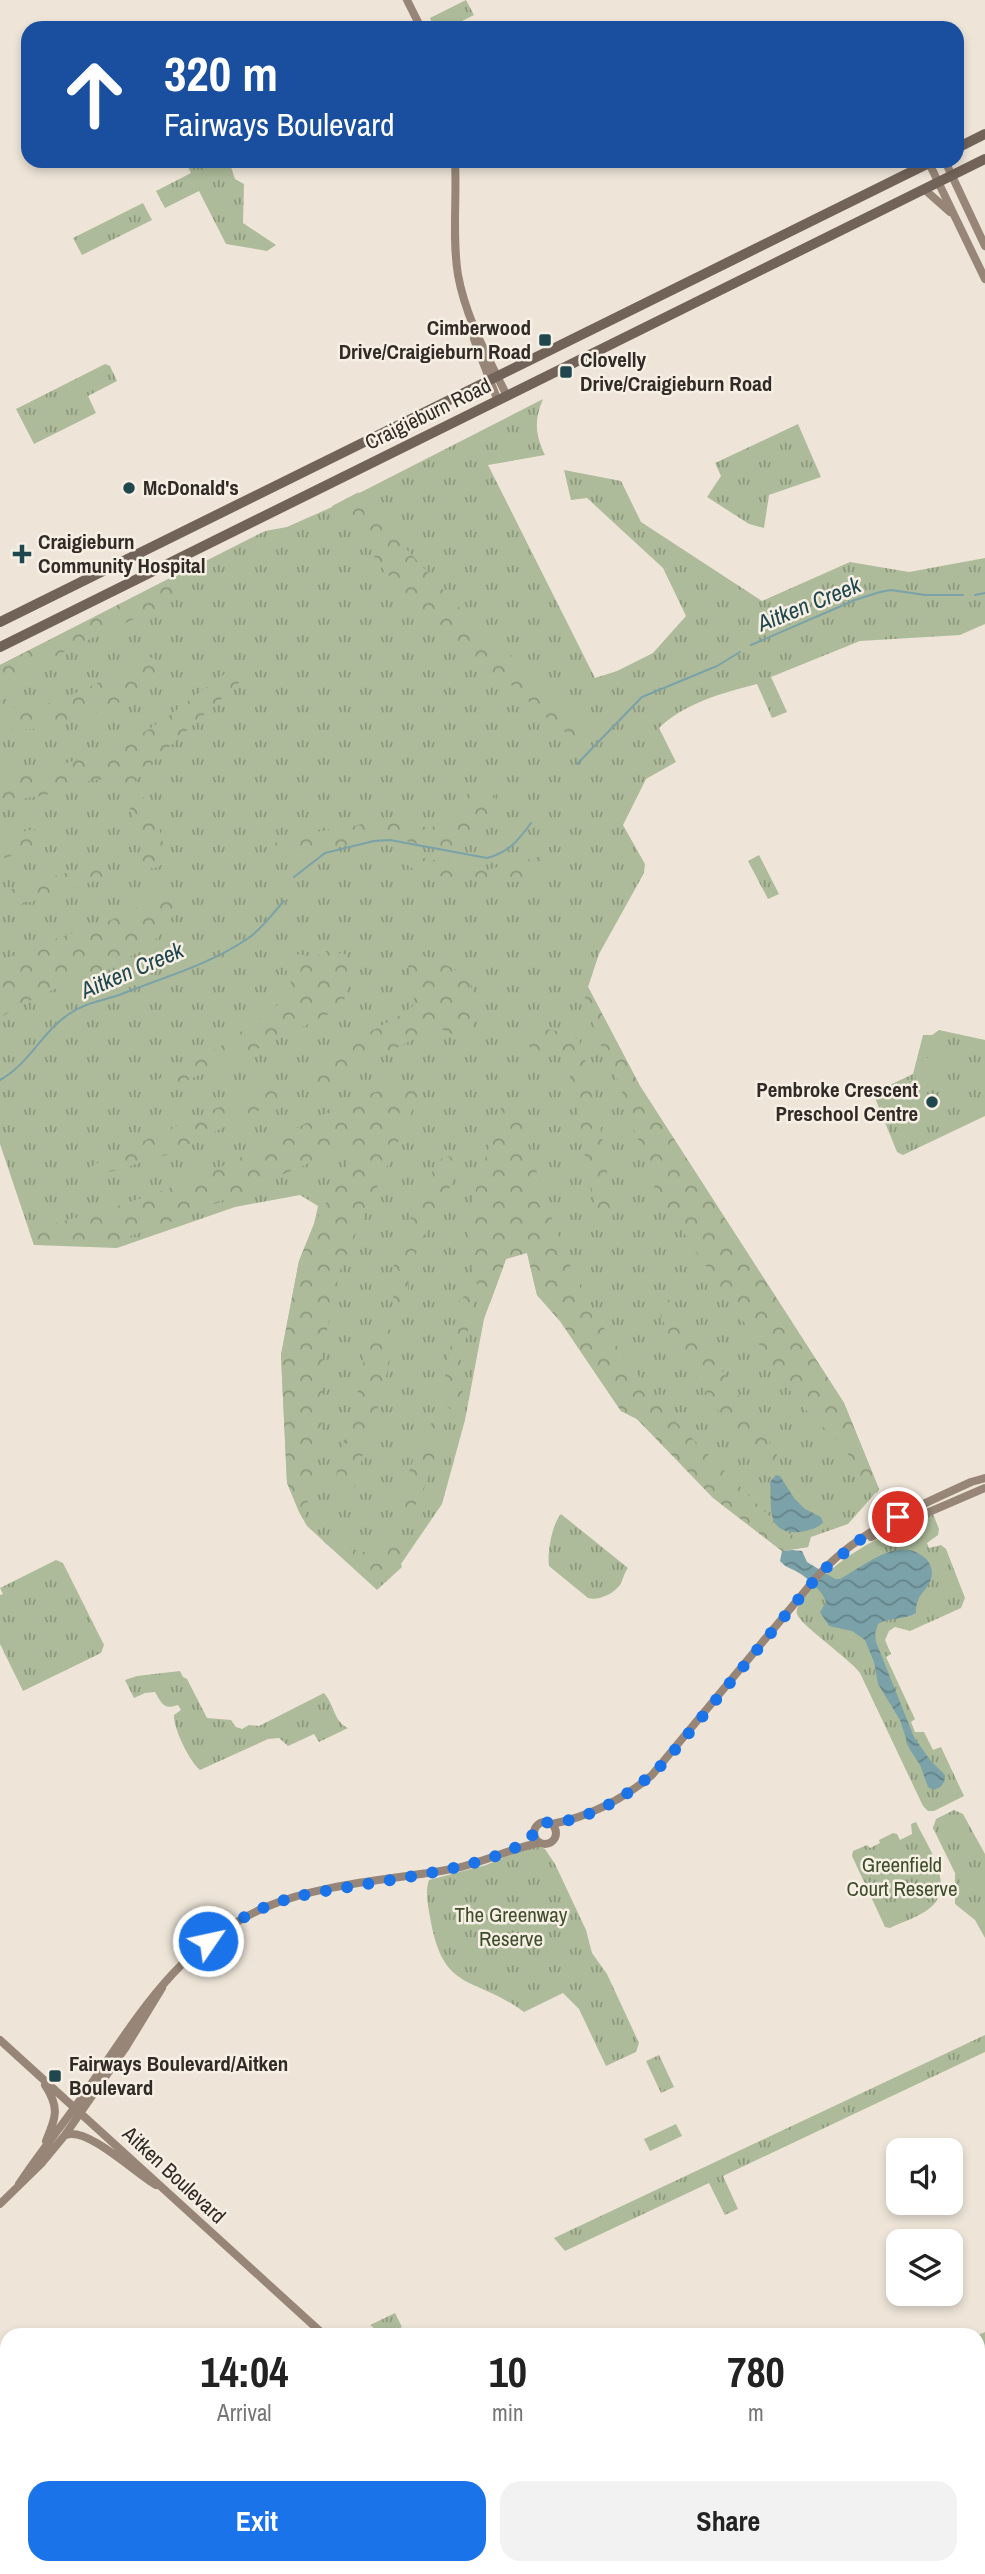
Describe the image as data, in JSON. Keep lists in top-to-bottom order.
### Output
{
  "streets": {
    "main road": ["Craigieburn Road"],
    "street": ["Aitken Boulevard"]
  },
  "water": ["Aitken Creek"],
  "parks": ["Greenfield Court Reserve", "The Greenway Reserve"],
  "places": {
    "transit": ["Cimberwood Drive/Craigieburn Road", "Clovelly Drive/Craigieburn Road", "Fairways Boulevard/Aitken Boulevard"],
    "other": ["McDonald's", "Pembroke Crescent Preschool Centre"],
    "health": ["Craigieburn Community Hospital"]
  },
  "page": {
    "turn": ["320 m", "Fairways Boulevard"],
    "eta": [
      "14:04",
      "Arrival",
      "10",
      "min",
      "780",
      "m"
    ],
    "buttons": ["Exit", "Share"]
  }
}
